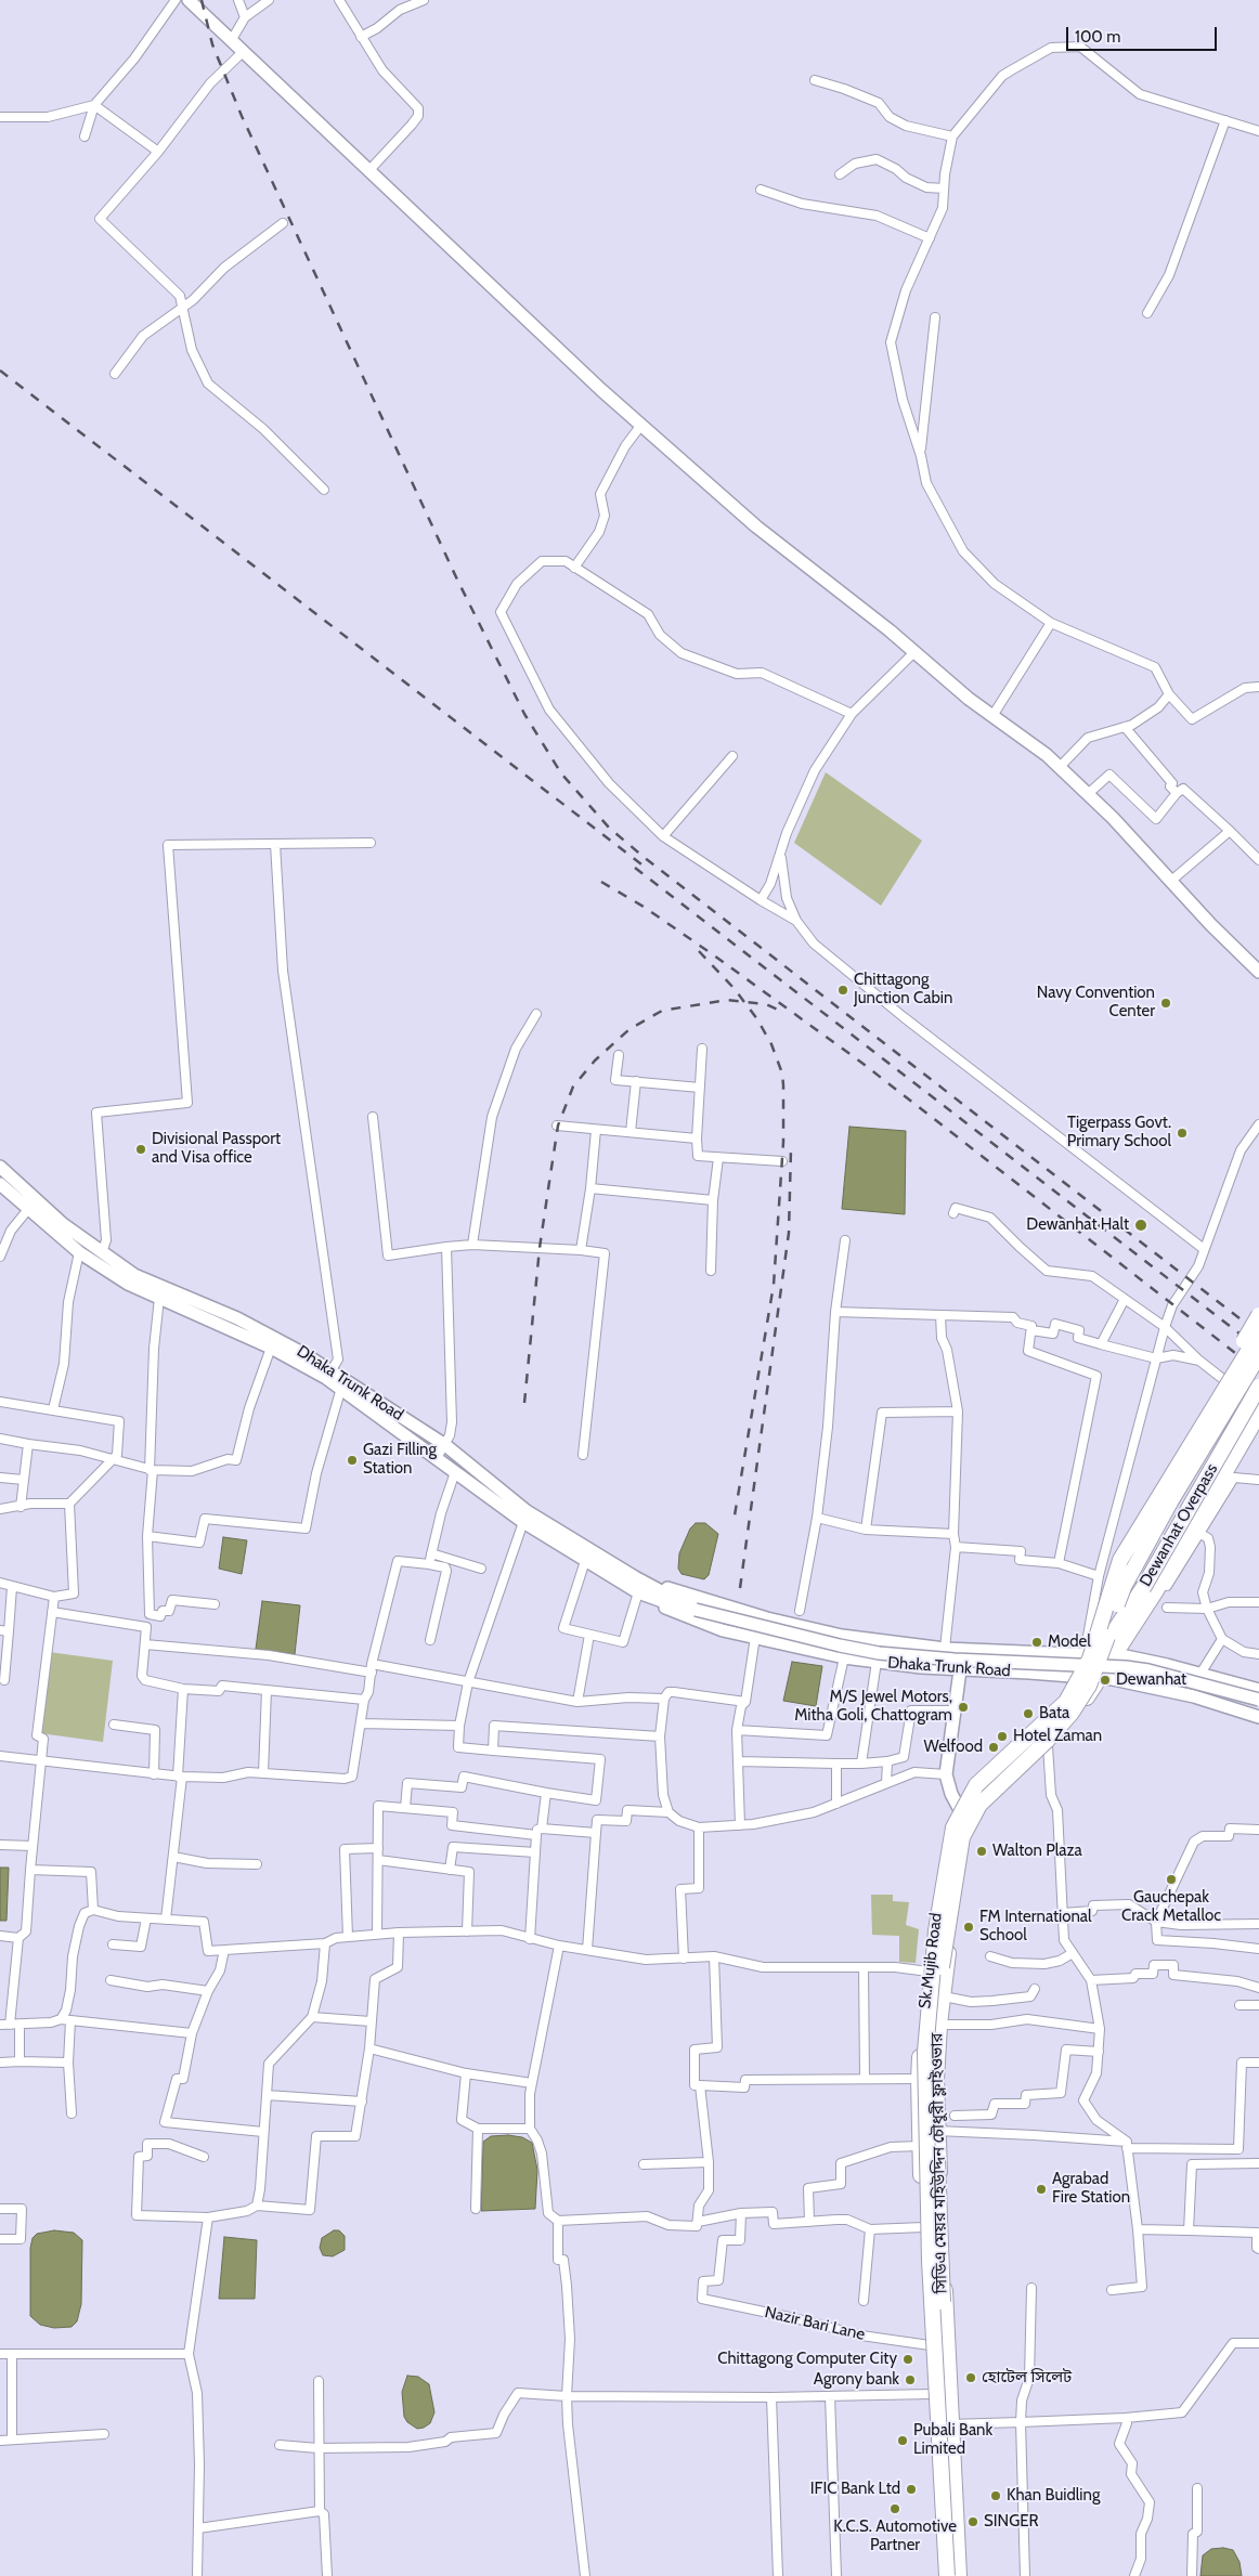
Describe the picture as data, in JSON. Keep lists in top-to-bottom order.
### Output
{
  "streets": {
    "highway": ["Dewanhat Overpass", "Sk.Mujib Road", "সিডিএ মেয়র মহিউদ্দিন চৌধুরী ফ্লাইওভার"],
    "main road": ["Dhaka Trunk Road"],
    "street": ["Nazir Bari Lane"]
  },
  "crossings": [
    ["Dhaka Trunk Road", "Sk.Mujib Road"],
    ["Dewanhat Overpass", "Sk.Mujib Road"],
    ["Sk.Mujib Road", "সিডিএ মেয়র মহিউদ্দিন চৌধুরী ফ্লাইওভার"],
    ["Sk.Mujib Road", "Nazir Bari Lane"]
  ],
  "places": [
    "Chittagong Junction Cabin",
    "Navy Convention Center",
    "Tigerpass Govt. Primary School",
    "Divisional Passport and Visa office",
    "Dewanhat Halt",
    "Gazi Filling Station",
    "Model",
    "Dewanhat",
    "M/S Jewel Motors, Mitha Goli, Chattogram",
    "Bata",
    "Hotel Zaman",
    "Welfood",
    "Walton Plaza",
    "Gauchepak Crack Metalloc",
    "FM International School",
    "Agrabad Fire Station",
    "Chittagong Computer City",
    "হোটেল সিলেট",
    "Agrony bank",
    "Pubali Bank Limited",
    "IFIC Bank Ltd",
    "Khan Buidling",
    "K.C.S. Automotive Partner",
    "SINGER"
  ],
  "scale_bar": "100 m"
}
